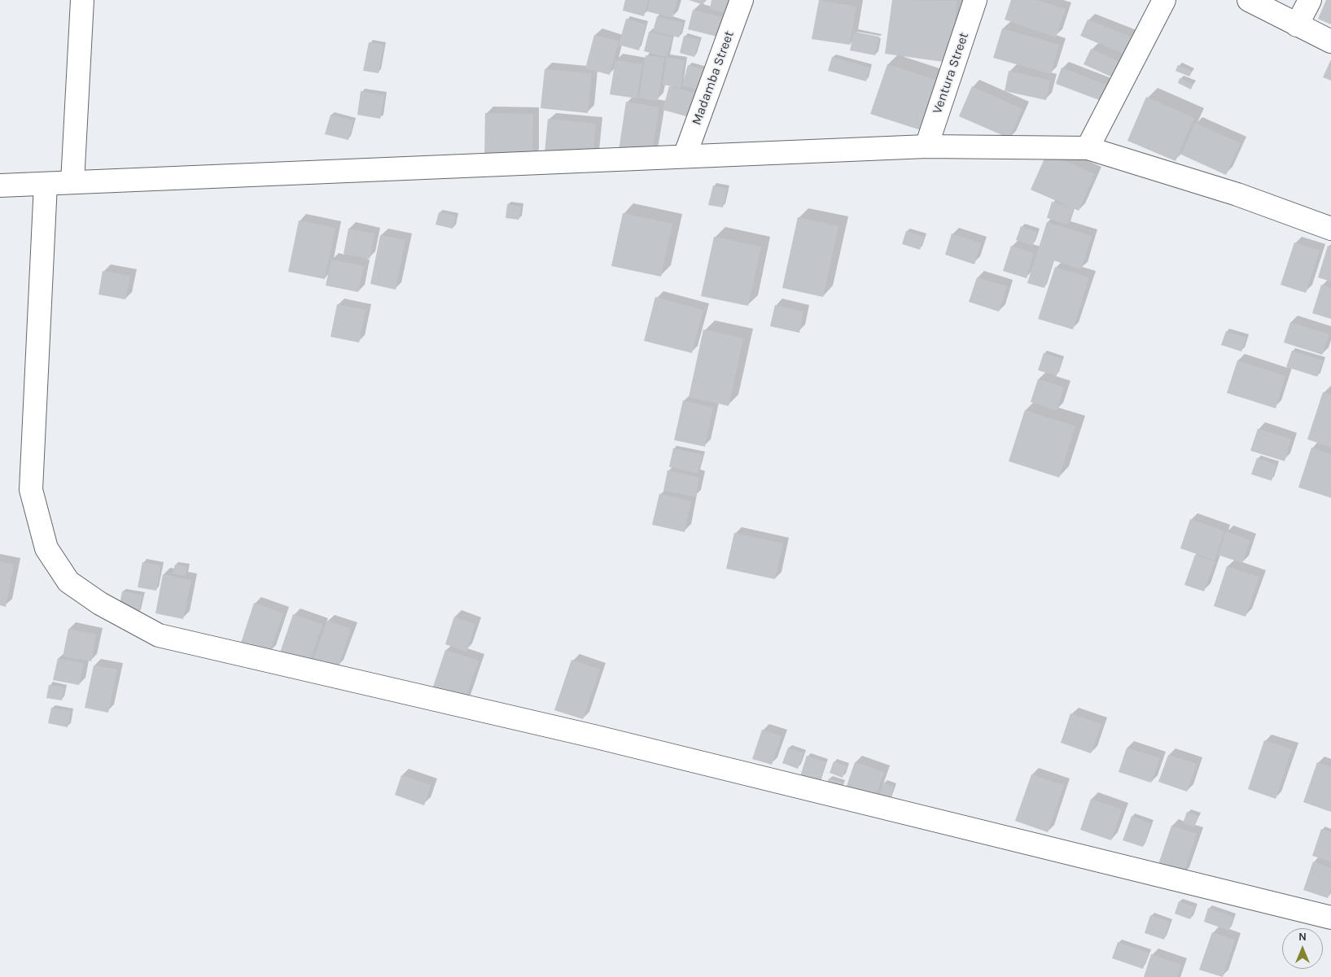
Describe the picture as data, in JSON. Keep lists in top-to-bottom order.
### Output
{
  "streets": {
    "street": ["Ventura Street", "Madamba Street"]
  },
  "north": "top"
}
